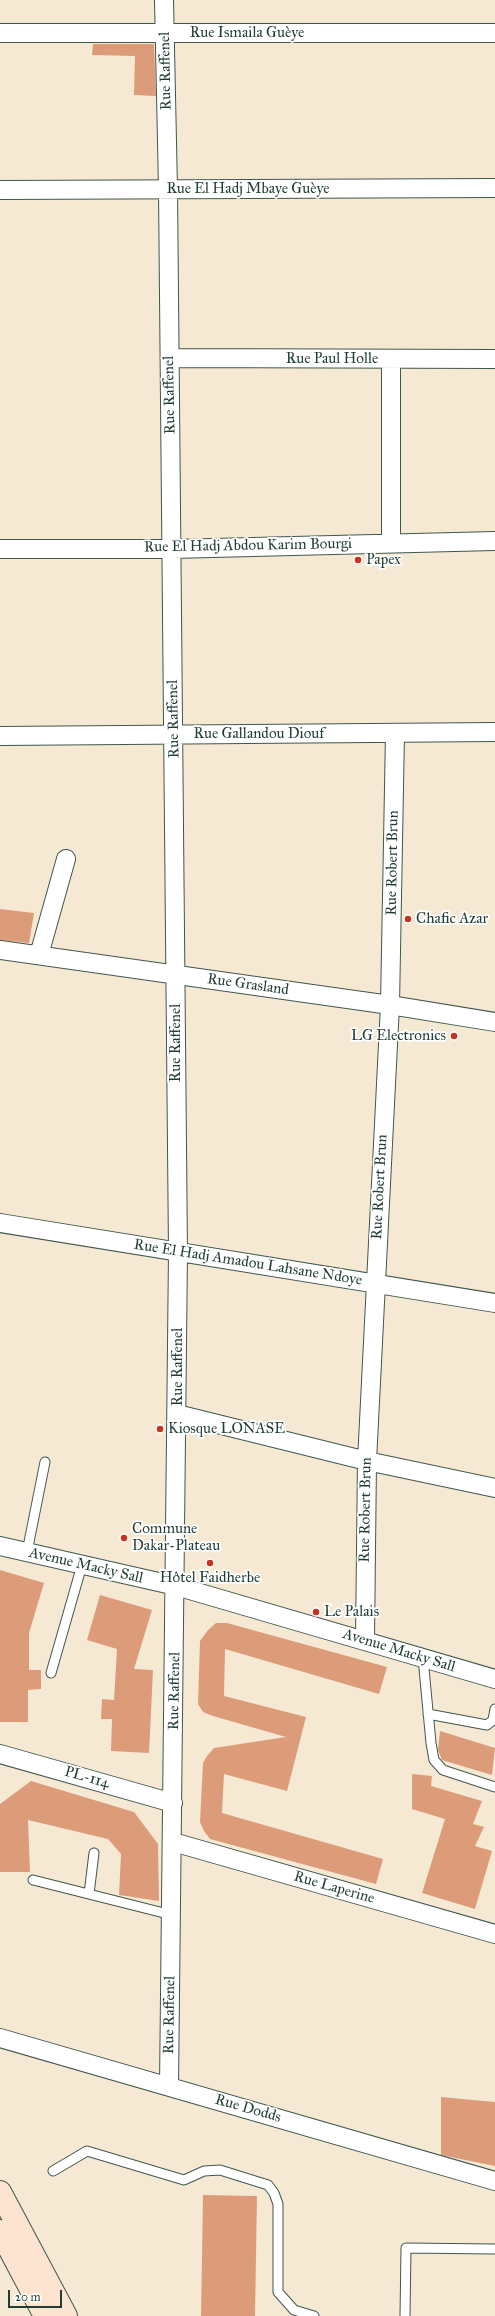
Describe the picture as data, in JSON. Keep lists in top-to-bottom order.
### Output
{
  "streets": {
    "street": [
      "Rue Ismaila Guèye",
      "Rue Raffenel",
      "Rue El Hadj Mbaye Guèye",
      "Rue Paul Holle",
      "Rue El Hadj Abdou Karim Bourgi",
      "Rue Gallandou Diouf",
      "Rue Robert Brun",
      "Rue Grasland",
      "Rue El Hadj Amadou Lahsane Ndoye",
      "Avenue Macky Sall",
      "PL-114",
      "Rue Laperine",
      "Rue Dodds"
    ]
  },
  "crossings": [
    ["Rue Ismaila Guèye", "Rue Raffenel"],
    ["Rue Raffenel", "Rue El Hadj Mbaye Guèye"],
    ["Rue Raffenel", "Rue Paul Holle"],
    ["Rue Raffenel", "Rue El Hadj Abdou Karim Bourgi"],
    ["Rue Raffenel", "Rue Gallandou Diouf"],
    ["Rue Raffenel", "Rue Grasland"],
    ["Rue Raffenel", "Rue El Hadj Amadou Lahsane Ndoye"],
    ["Rue Raffenel", "Avenue Macky Sall"],
    ["Rue Raffenel", "PL-114"],
    ["Rue Raffenel", "Rue Laperine"],
    ["Rue Raffenel", "Rue Dodds"],
    ["Rue Gallandou Diouf", "Rue Robert Brun"],
    ["Rue Robert Brun", "Rue Grasland"],
    ["Rue Robert Brun", "Rue El Hadj Amadou Lahsane Ndoye"],
    ["Rue Robert Brun", "Avenue Macky Sall"]
  ],
  "places": [
    "Papex",
    "Chafic Azar",
    "LG Electronics",
    "Kiosque LONASE",
    "Commune Dakar-Plateau",
    "Hôtel Faidherbe",
    "Le Palais"
  ],
  "scale_bar": "20 m"
}
